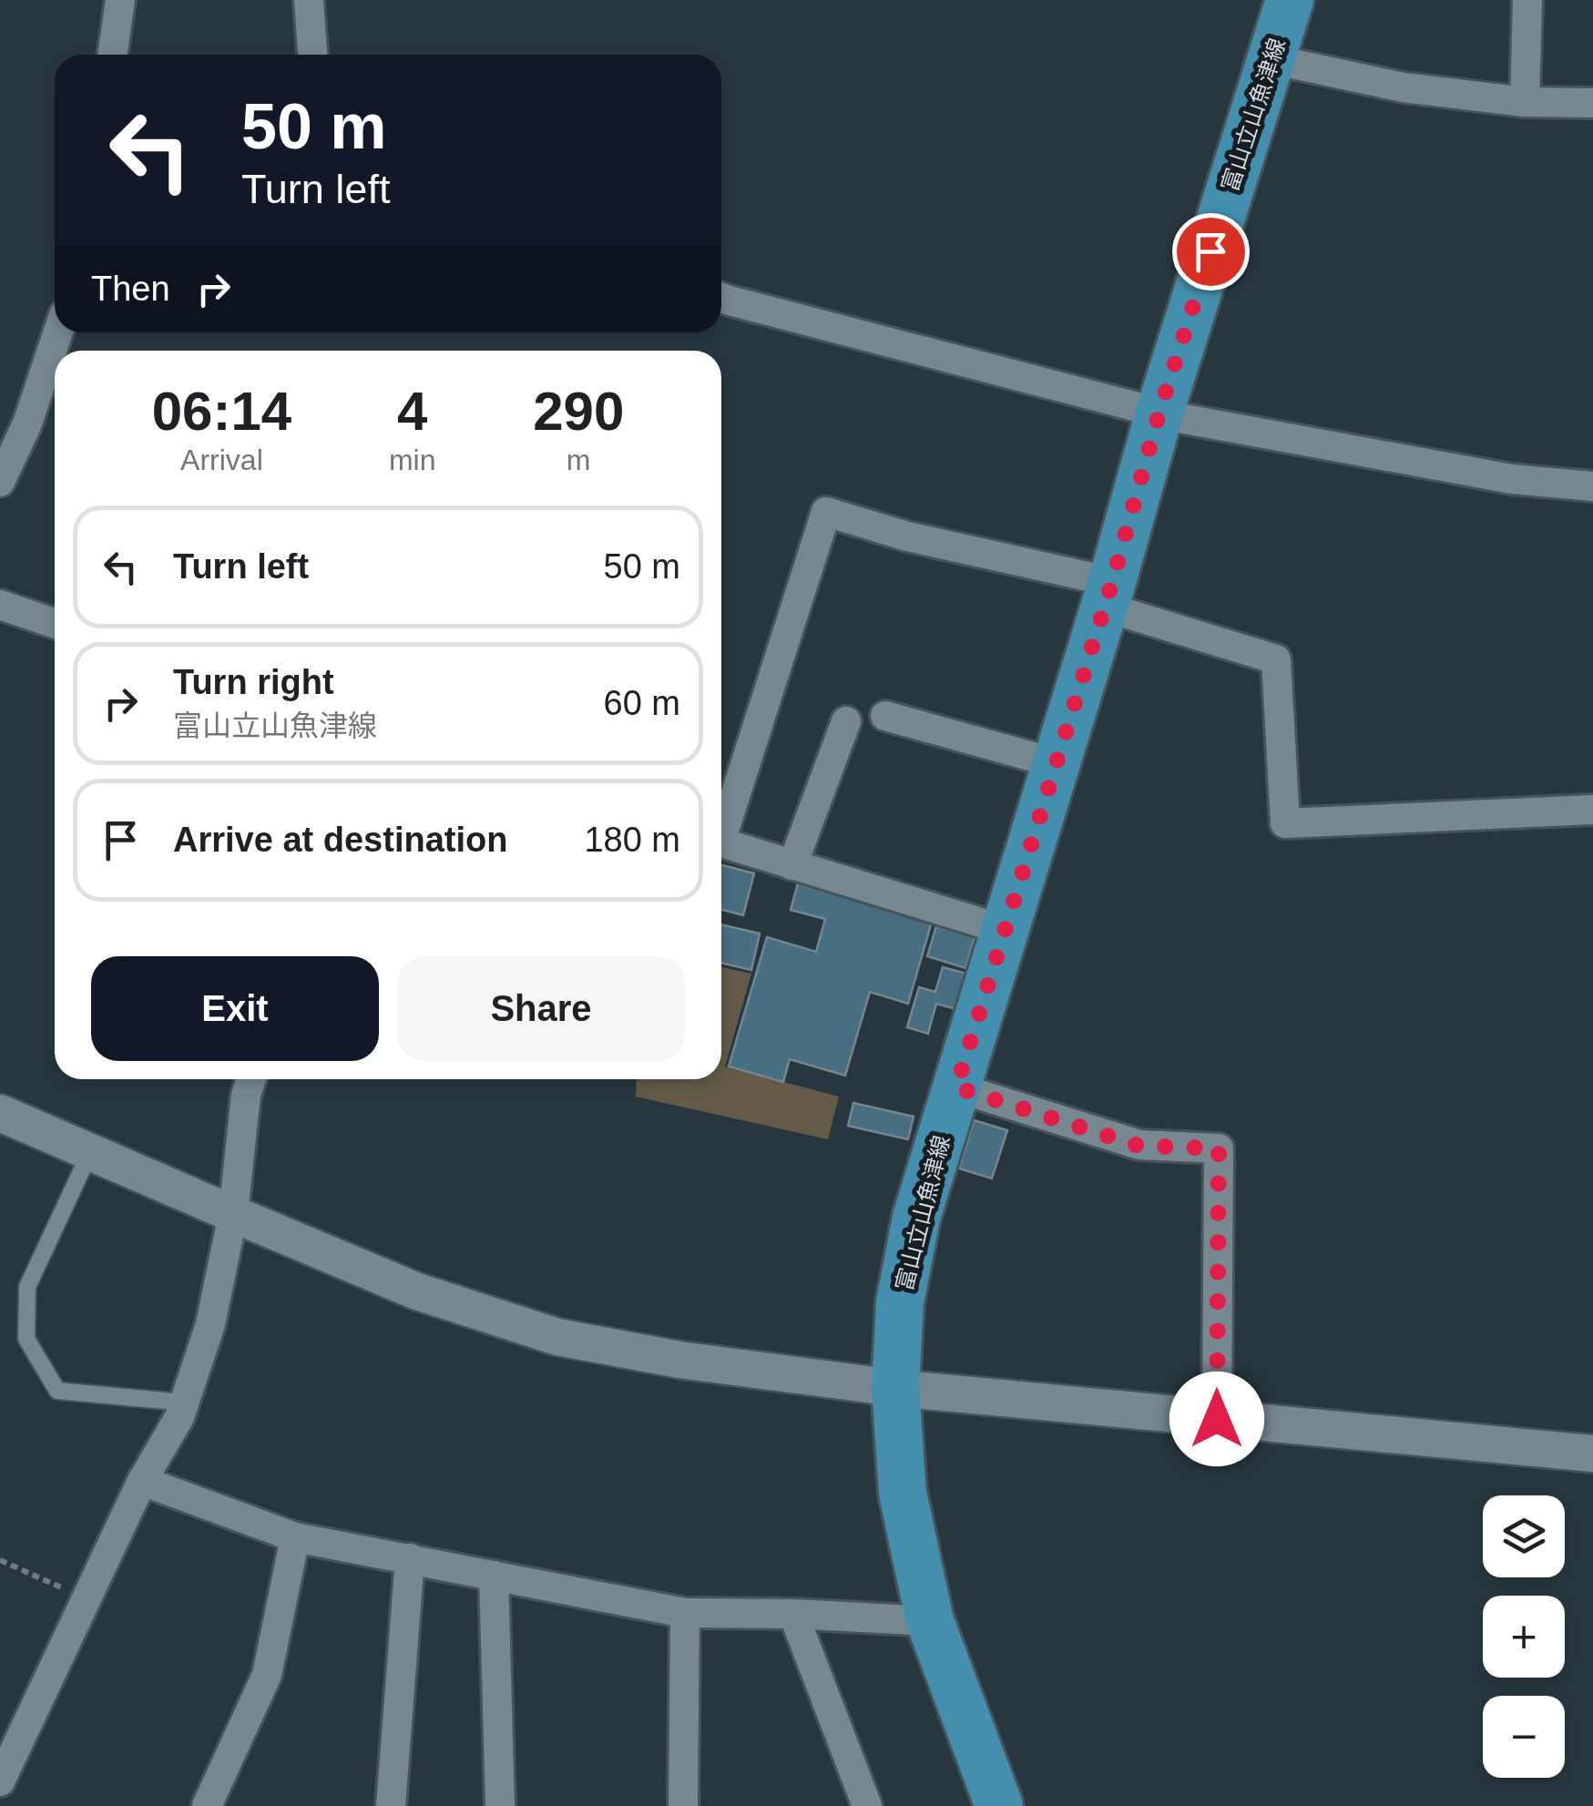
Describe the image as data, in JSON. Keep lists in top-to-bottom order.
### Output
{
  "streets": {
    "main road": ["富山立山魚津線"]
  },
  "page": {
    "turn": ["50 m", "Turn left"],
    "then": "Then",
    "eta": [
      "06:14",
      "Arrival",
      "4",
      "min",
      "290",
      "m"
    ],
    "list": [
      {
        "name": "Turn left",
        "value": "50 m"
      },
      {
        "name": "Turn right",
        "note": "富山立山魚津線",
        "value": "60 m"
      },
      {
        "name": "Arrive at destination",
        "value": "180 m"
      }
    ],
    "buttons": ["Exit", "Share"],
    "map_buttons": ["+", "−"]
  }
}
